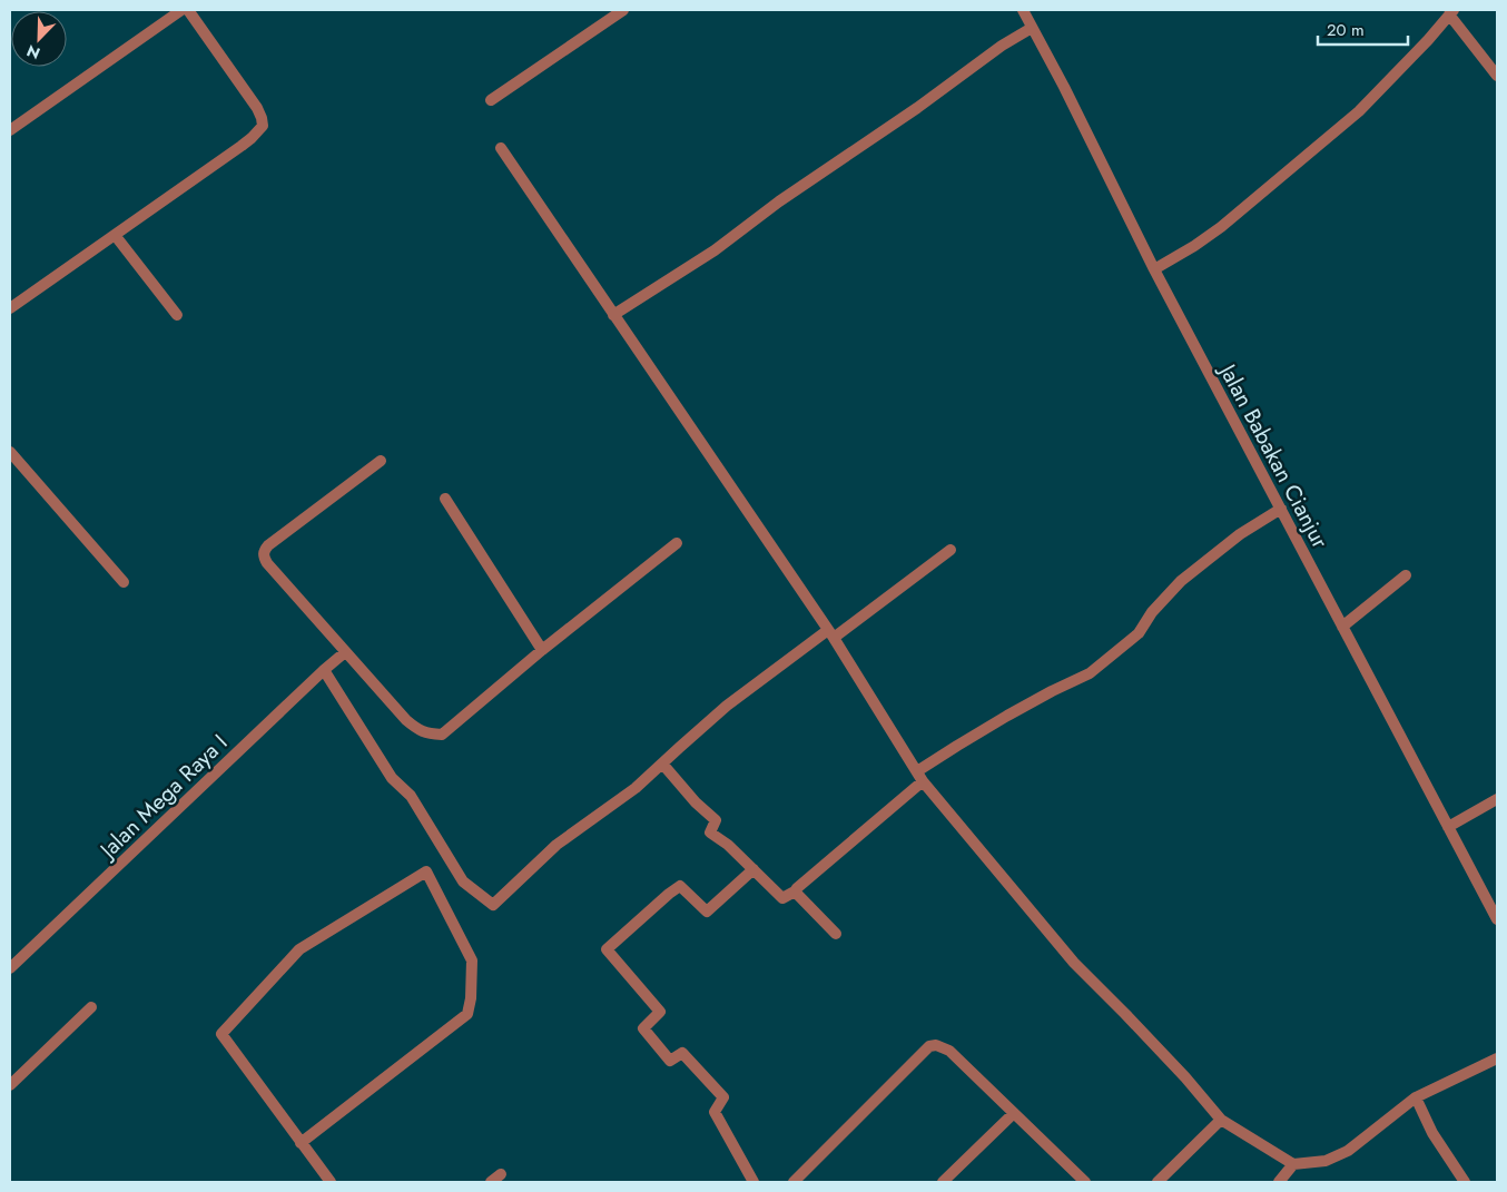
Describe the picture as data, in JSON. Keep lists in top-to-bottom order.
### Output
{
  "streets": {
    "street": ["Jalan Babakan Cianjur", "Jalan Mega Raya I"]
  },
  "scale_bar": "20 m",
  "north": "bottom left"
}
